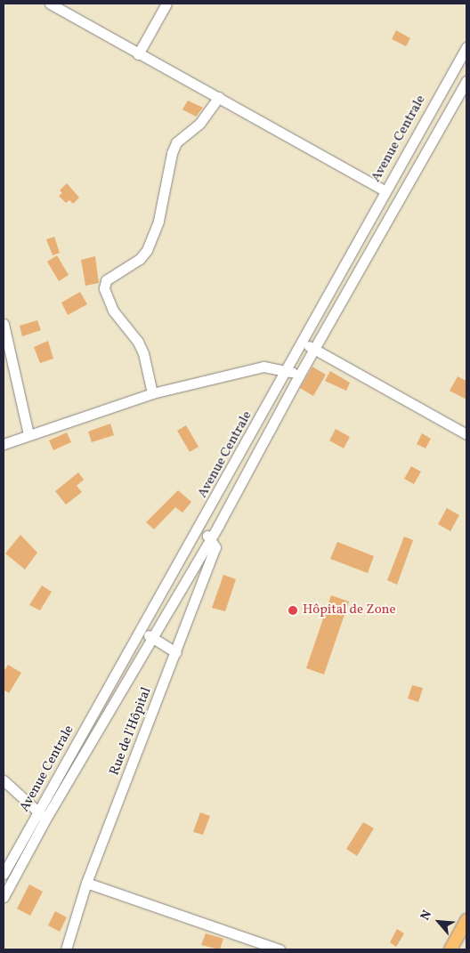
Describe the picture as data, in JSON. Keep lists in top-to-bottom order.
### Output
{
  "streets": {
    "street": ["Avenue Centrale", "Rue de l'Hôpital"]
  },
  "crossings": [
    ["Avenue Centrale", "Rue de l'Hôpital"]
  ],
  "places": ["Hôpital de Zone"],
  "north": "top left"
}
